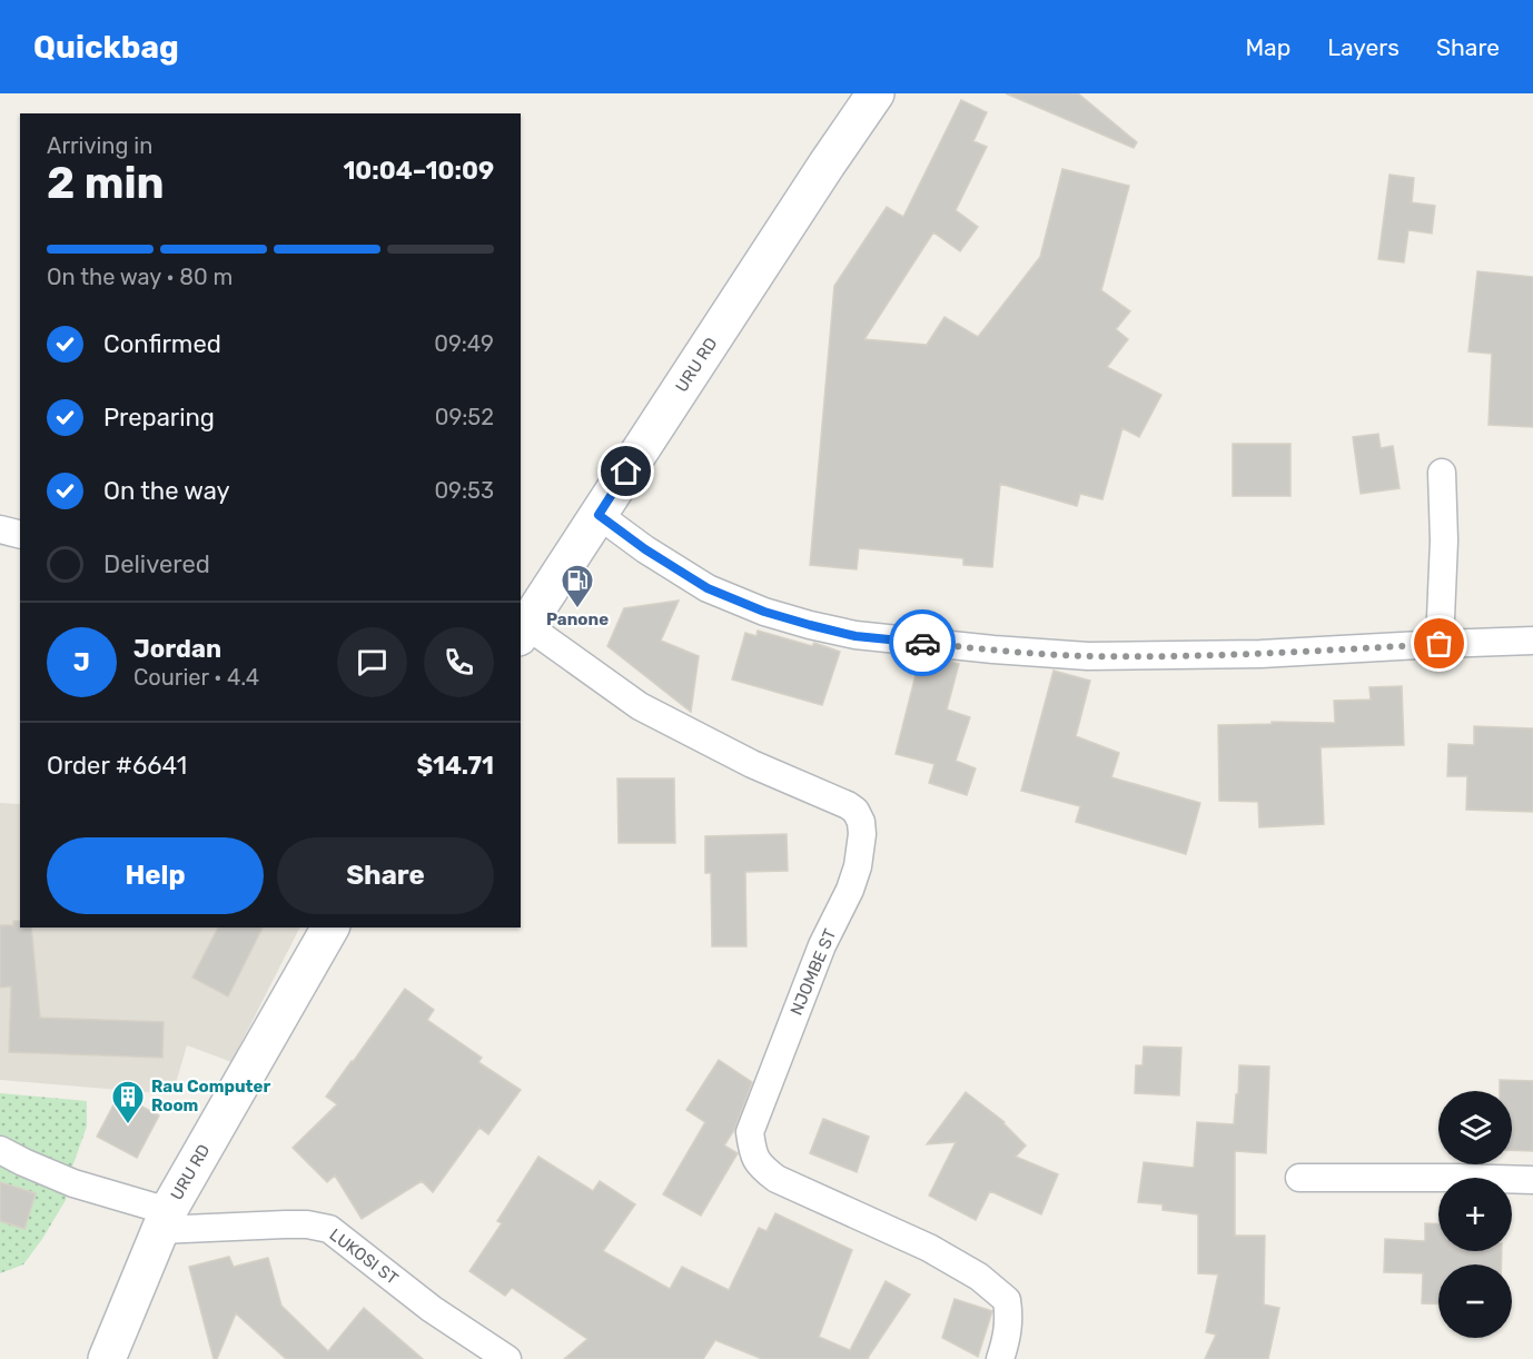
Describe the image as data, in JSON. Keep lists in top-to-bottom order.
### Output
{
  "streets": {
    "street": ["URU RD", "NJOMBE ST", "LUKOSI ST"]
  },
  "crossings": [
    ["URU RD", "NJOMBE ST"],
    ["URU RD", "LUKOSI ST"]
  ],
  "places": {
    "fuel station": ["Panone"],
    "building": ["Rau Computer Room"]
  },
  "page": {
    "header": "Quickbag",
    "nav": ["Map", "Layers", "Share"],
    "heading": ["2 min", "Arriving in", "10:04–10:09"],
    "panel": [
      "Jordan",
      "Courier · 4.4",
      "Order #6641",
      "$14.71"
    ],
    "bar": "On the way · 80 m",
    "list": [
      ["Confirmed", "09:49"],
      ["Preparing", "09:52"],
      ["On the way", "09:53"],
      "Delivered"
    ],
    "round": "J",
    "buttons": ["Help", "Share"],
    "map_buttons": ["+", "−"]
  }
}
